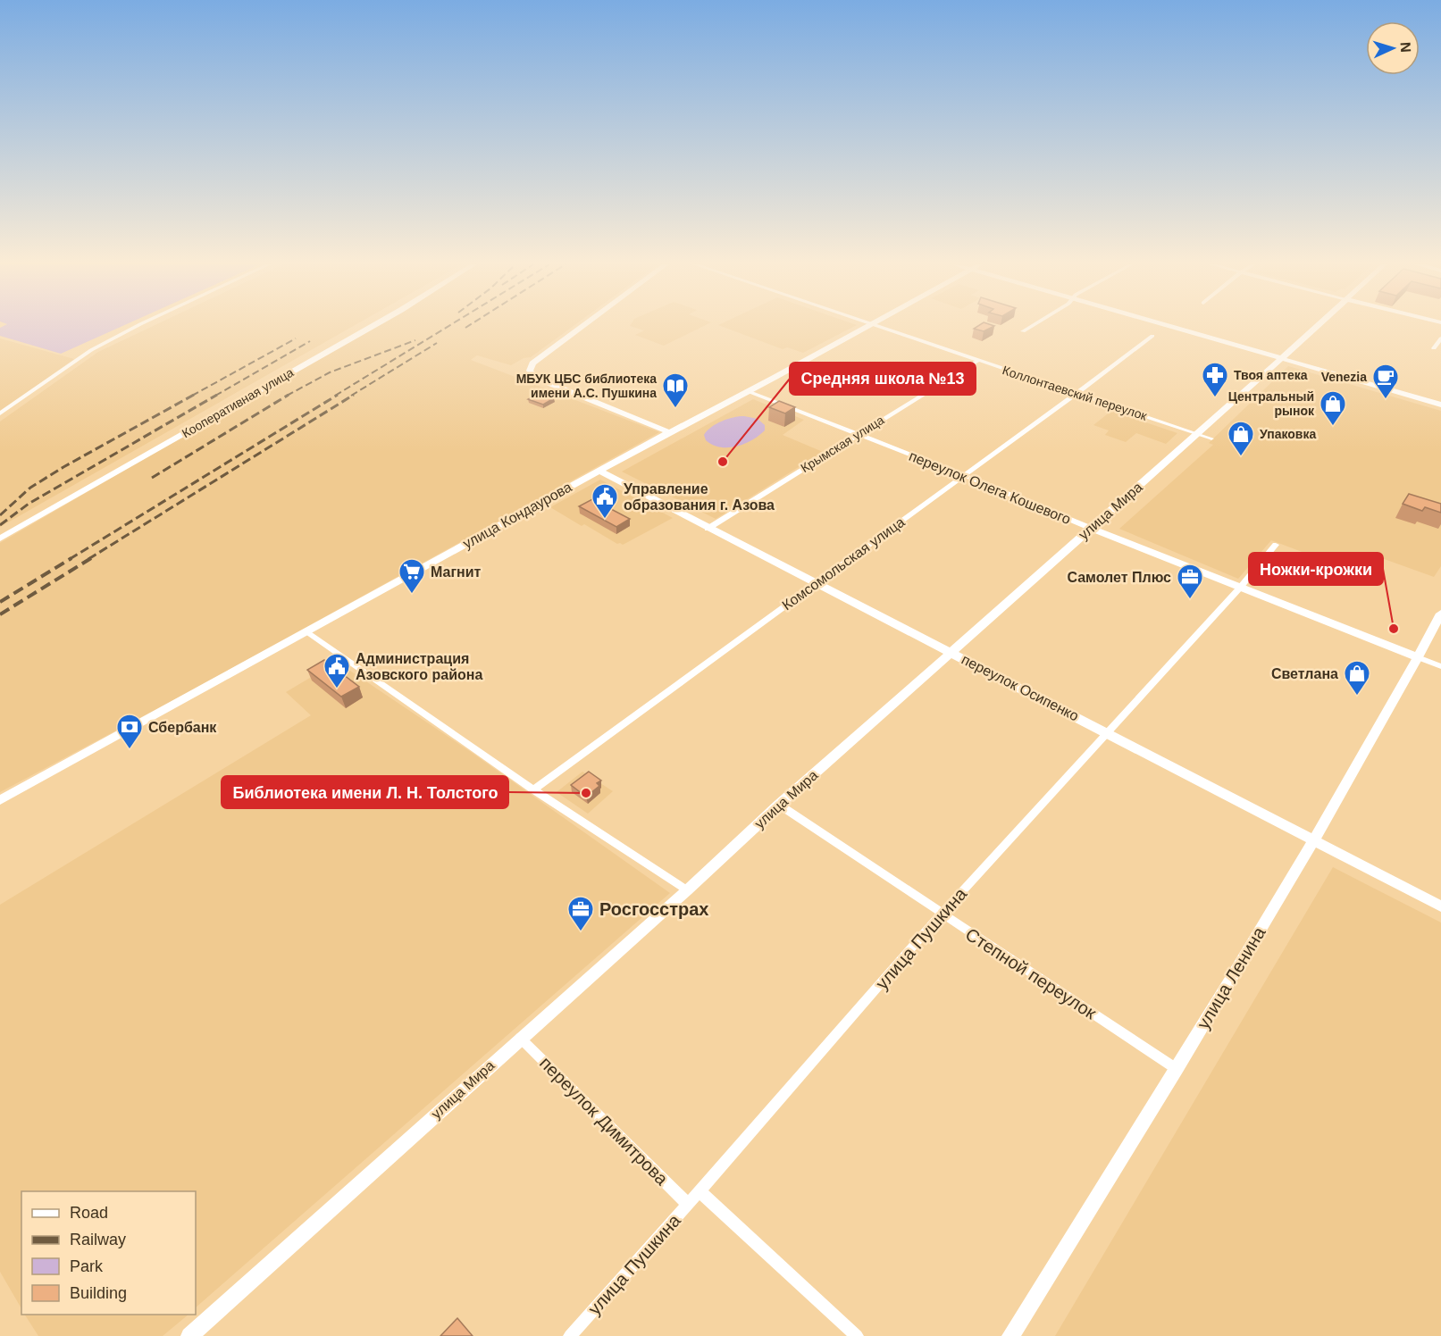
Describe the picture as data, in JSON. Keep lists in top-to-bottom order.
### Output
{
  "streets": {
    "street": [
      "Коллонтаевский переулок",
      "Кооперативная улица",
      "Крымская улица",
      "переулок Олега Кошевого",
      "улица Мира",
      "улица Кондаурова",
      "Комсомольская улица",
      "переулок Осипенко",
      "улица Пушкина",
      "Степной переулок",
      "улица Ленина",
      "переулок Димитрова"
    ]
  },
  "crossings": [
    ["Коллонтаевский переулок", "Крымская улица"],
    ["Коллонтаевский переулок", "улица Мира"],
    ["Коллонтаевский переулок", "Комсомольская улица"],
    ["Крымская улица", "переулок Олега Кошевого"],
    ["Крымская улица", "переулок Осипенко"],
    ["переулок Олега Кошевого", "улица Мира"],
    ["переулок Олега Кошевого", "улица Кондаурова"],
    ["переулок Олега Кошевого", "Комсомольская улица"],
    ["переулок Олега Кошевого", "улица Пушкина"],
    ["переулок Олега Кошевого", "улица Ленина"],
    ["улица Мира", "переулок Осипенко"],
    ["улица Мира", "Степной переулок"],
    ["улица Мира", "переулок Димитрова"],
    ["улица Кондаурова", "переулок Осипенко"],
    ["Комсомольская улица", "переулок Осипенко"],
    ["переулок Осипенко", "улица Пушкина"],
    ["переулок Осипенко", "улица Ленина"],
    ["улица Пушкина", "Степной переулок"],
    ["улица Пушкина", "переулок Димитрова"],
    ["Степной переулок", "улица Ленина"]
  ],
  "places": {
    "pharmacy": ["Твоя аптека"],
    "cafe": ["Venezia"],
    "library": ["МБУК ЦБС библиотека имени А.С. Пушкина"],
    "shop": ["Центральный рынок", "Упаковка", "Светлана"],
    "other": ["Средняя школа №13", "Ножки-крожки", "Библиотека имени Л. Н. Толстого"],
    "public building": ["Управление образования г. Азова", "Администрация Азовского района"],
    "supermarket": ["Магнит"],
    "office": ["Самолет Плюс", "Росгосстрах"],
    "bank": ["Сбербанк"]
  },
  "legend": [
    "Road",
    "Railway",
    "Park",
    "Building"
  ],
  "north": "right"
}
